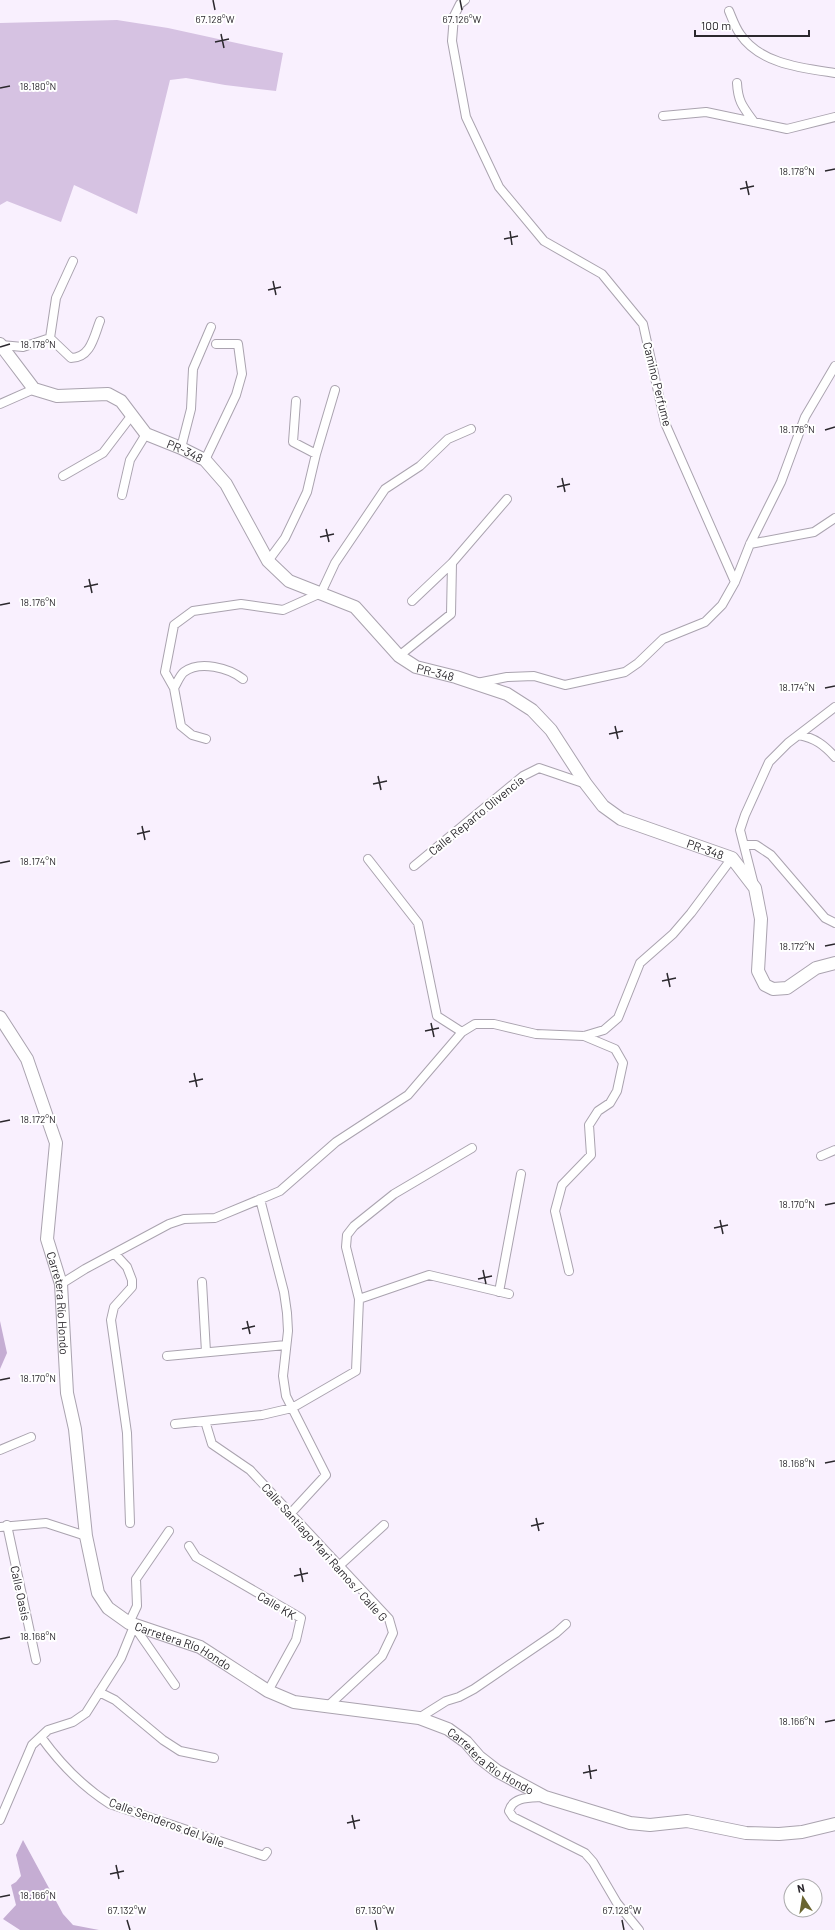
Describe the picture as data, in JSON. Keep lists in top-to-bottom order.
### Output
{
  "streets": {
    "street": [
      "Camino Perfume",
      "PR-348",
      "Calle Reparto Olivencia",
      "Carretera Río Hondo",
      "Calle Santiago Mari Ramos / Calle G",
      "Calle Oasis",
      "Calle KK",
      "Calle Senderos del Valle"
    ]
  },
  "crossings": [
    ["PR-348", "Calle Reparto Olivencia"],
    ["Carretera Río Hondo", "Calle Santiago Mari Ramos / Calle G"],
    ["Carretera Río Hondo", "Calle KK"]
  ],
  "scale_bar": "100 m",
  "north": "top",
  "coordinates": [
    "67.128°W",
    "67.126°W",
    "18.180°N",
    "18.178°N",
    "18.176°N",
    "18.174°N",
    "18.172°N",
    "18.170°N",
    "18.168°N",
    "18.166°N",
    "67.132°W",
    "67.130°W"
  ]
}
